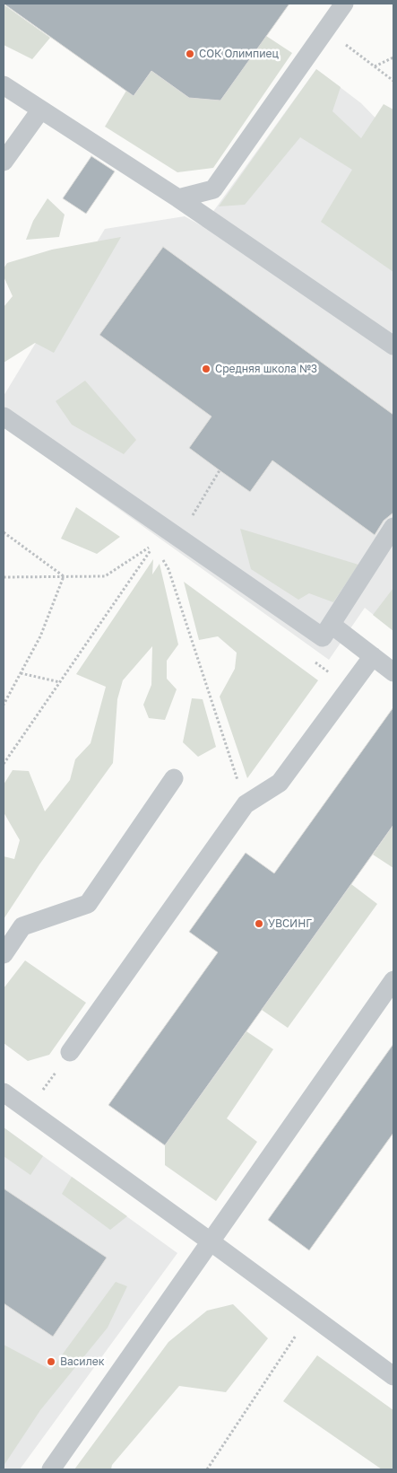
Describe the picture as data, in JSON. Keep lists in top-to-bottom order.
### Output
{
  "places": [
    "СОК Олимпиец",
    "Средняя школа №3",
    "УВСИНГ",
    "Василек"
  ]
}
